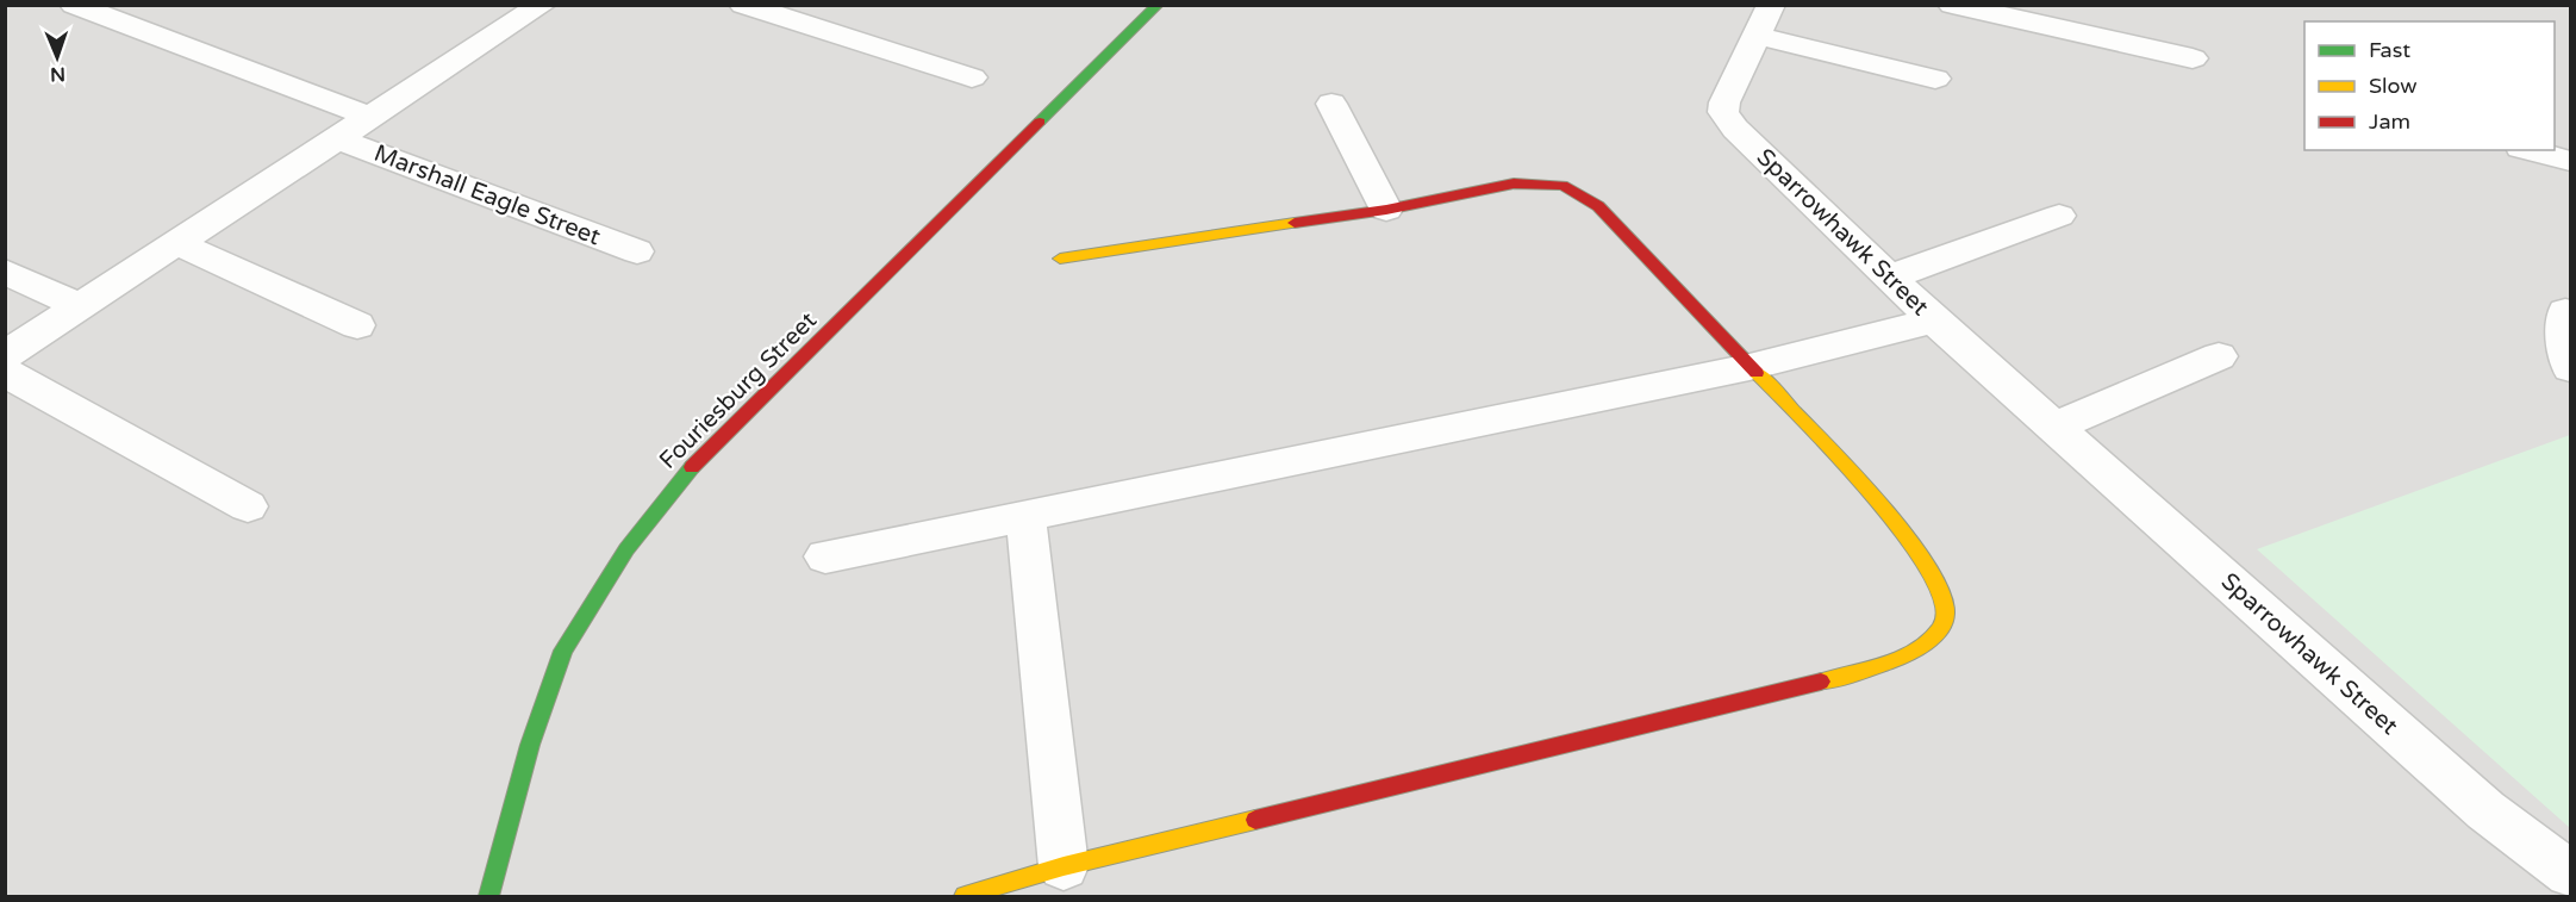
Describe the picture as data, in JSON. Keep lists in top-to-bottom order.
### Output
{
  "streets": {
    "street": ["Marshall Eagle Street", "Sparrowhawk Street", "Fouriesburg Street"]
  },
  "legend": ["Fast", "Slow", "Jam"],
  "north": "bottom"
}
